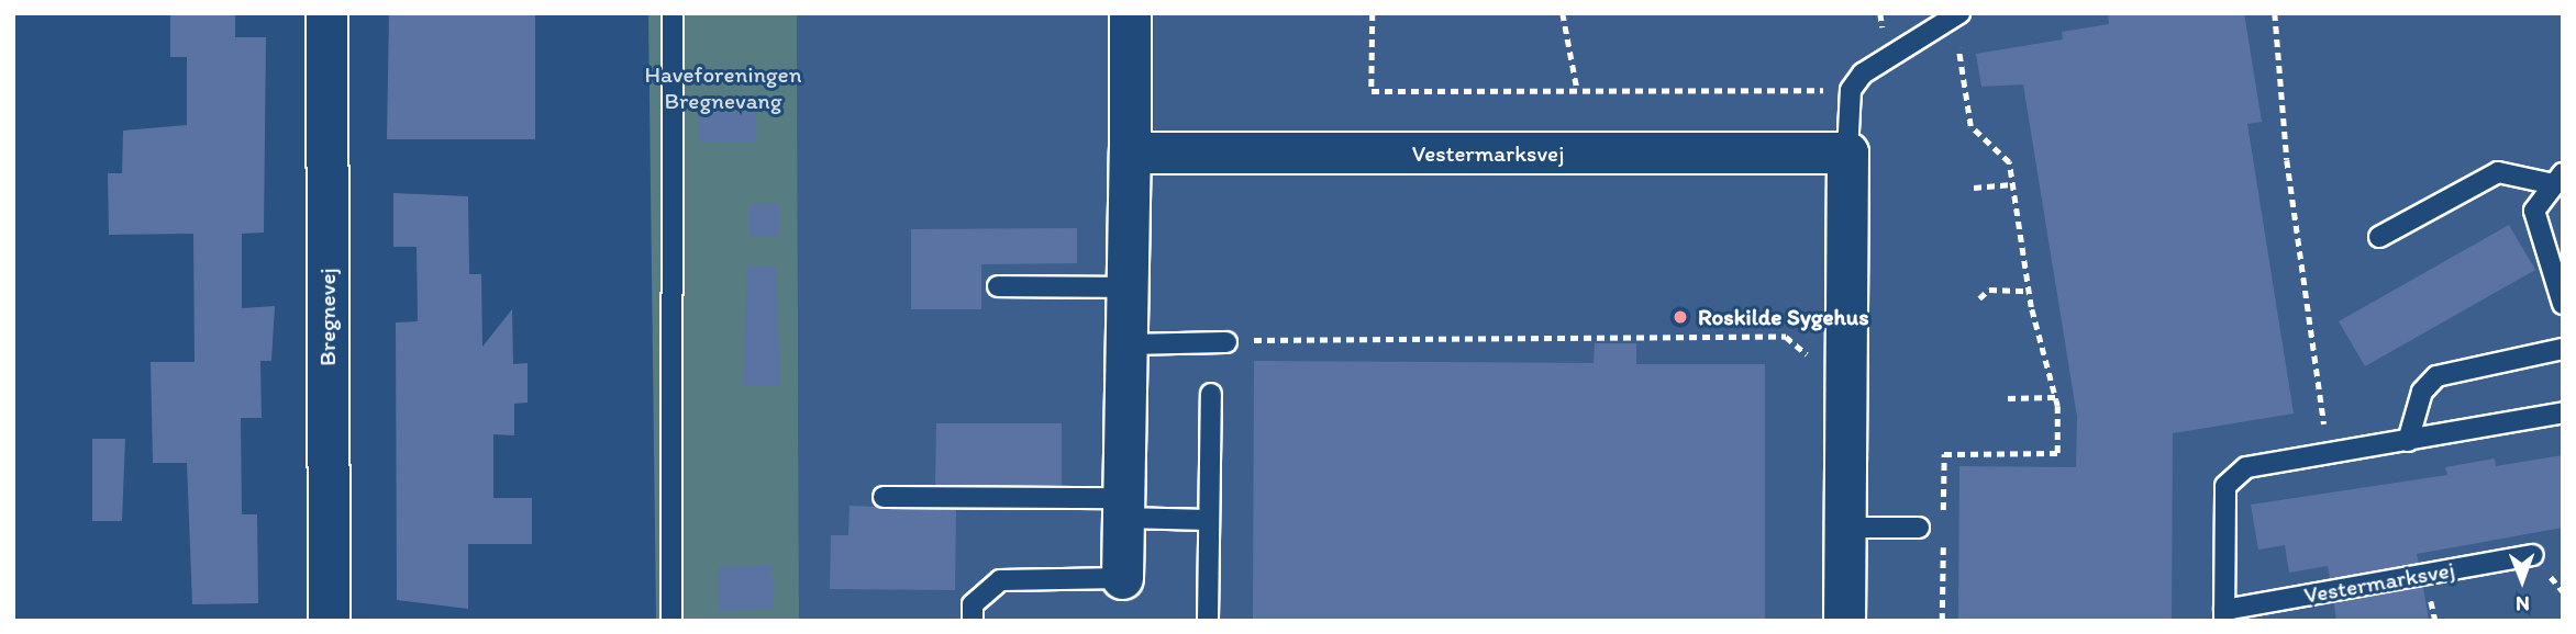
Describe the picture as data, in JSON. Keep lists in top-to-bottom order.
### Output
{
  "streets": {
    "street": ["Vestermarksvej", "Bregnevej"]
  },
  "parks": ["Haveforeningen Bregnevang"],
  "places": ["Roskilde Sygehus"],
  "north": "bottom"
}
